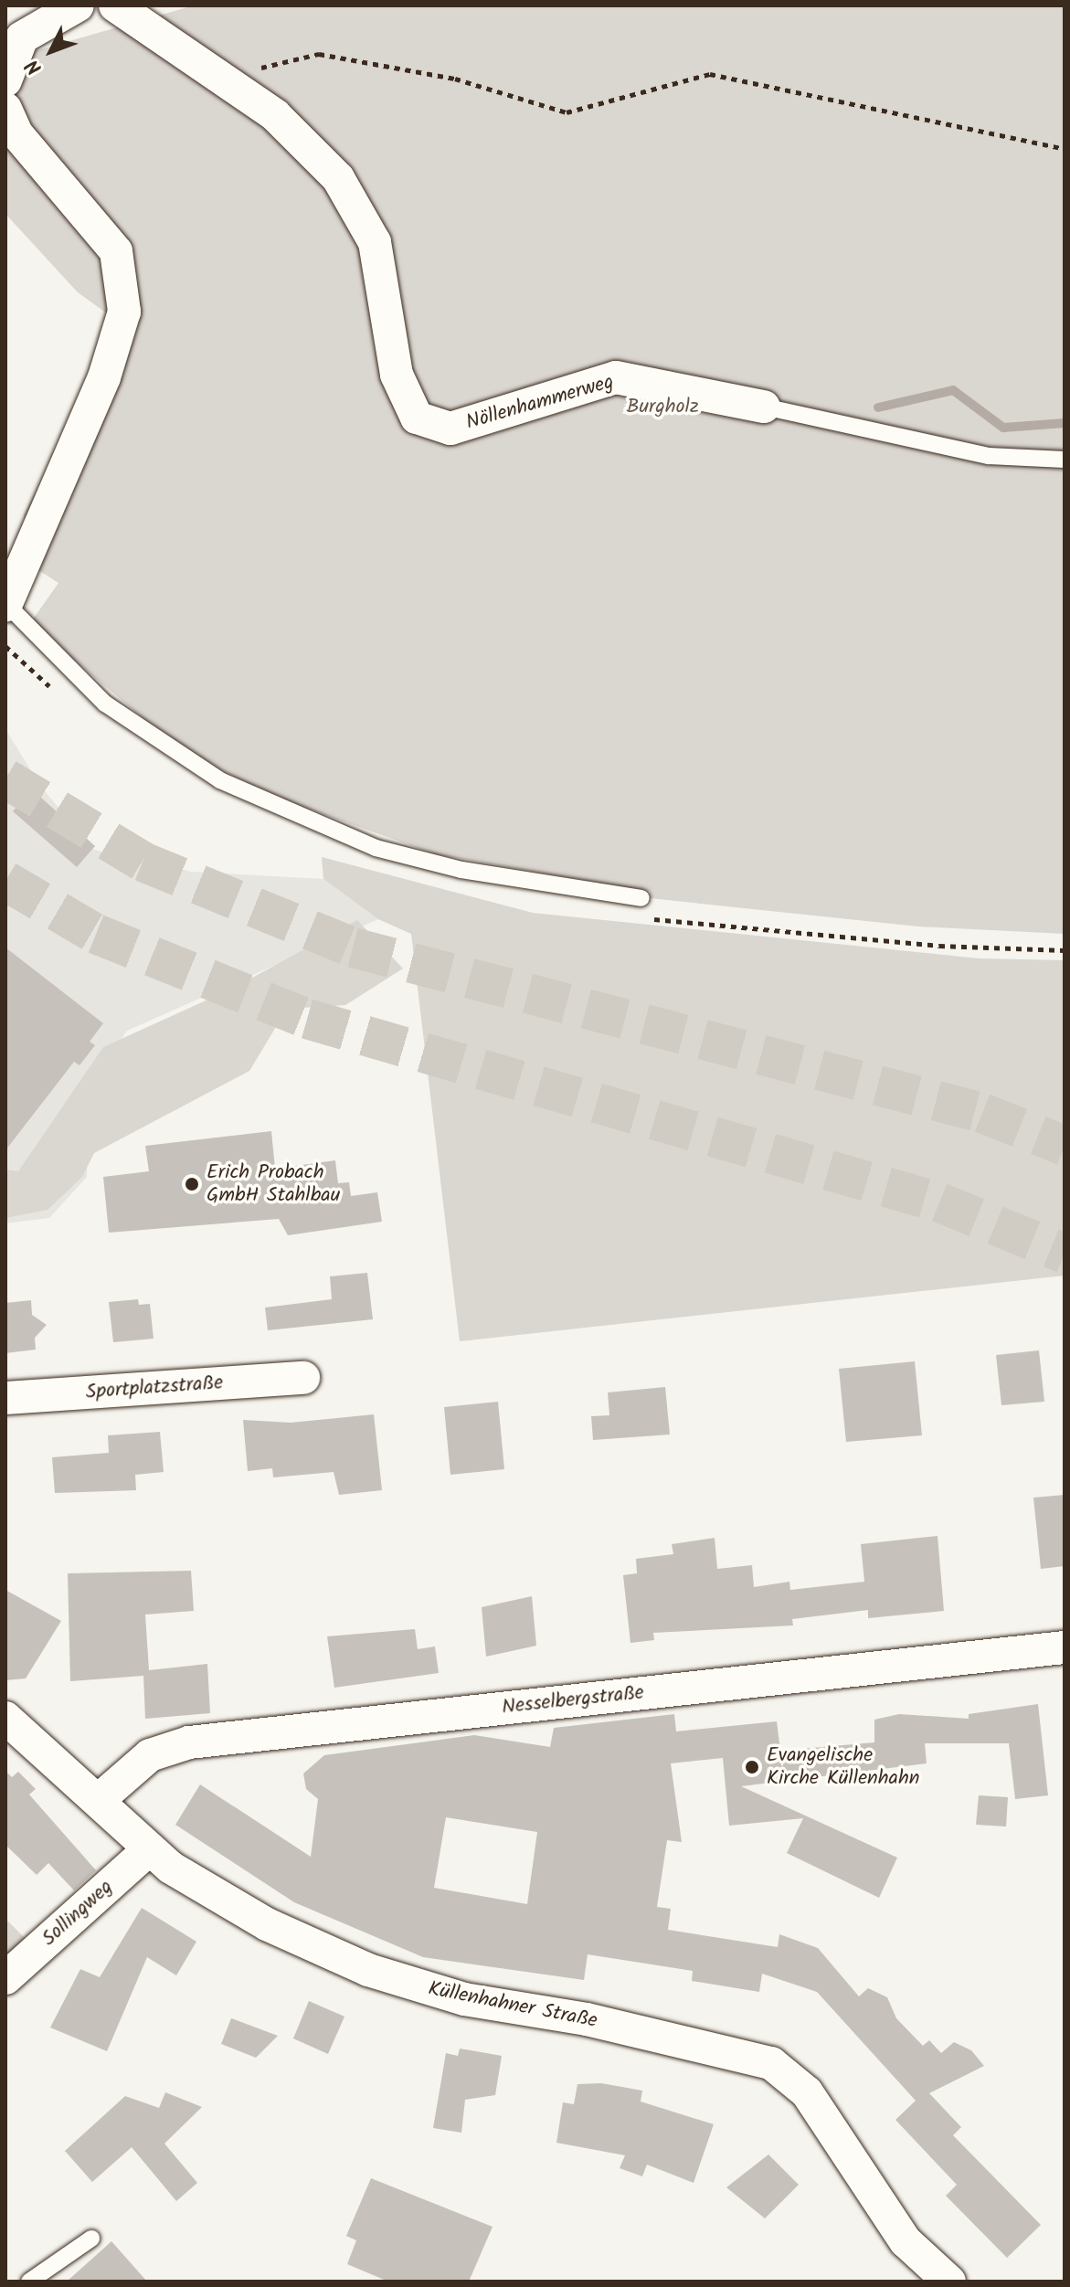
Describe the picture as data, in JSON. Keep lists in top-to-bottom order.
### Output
{
  "streets": {
    "street": [
      "Nöllenhammerweg",
      "Sportplatzstraße",
      "Nesselbergstraße",
      "Sollingweg",
      "Küllenhahner Straße"
    ]
  },
  "crossings": [
    ["Nesselbergstraße", "Küllenhahner Straße"],
    ["Sollingweg", "Küllenhahner Straße"]
  ],
  "parks": ["Burgholz"],
  "places": ["Erich Probach GmbH Stahlbau", "Evangelische Kirche Küllenhahn"],
  "north": "bottom left"
}
